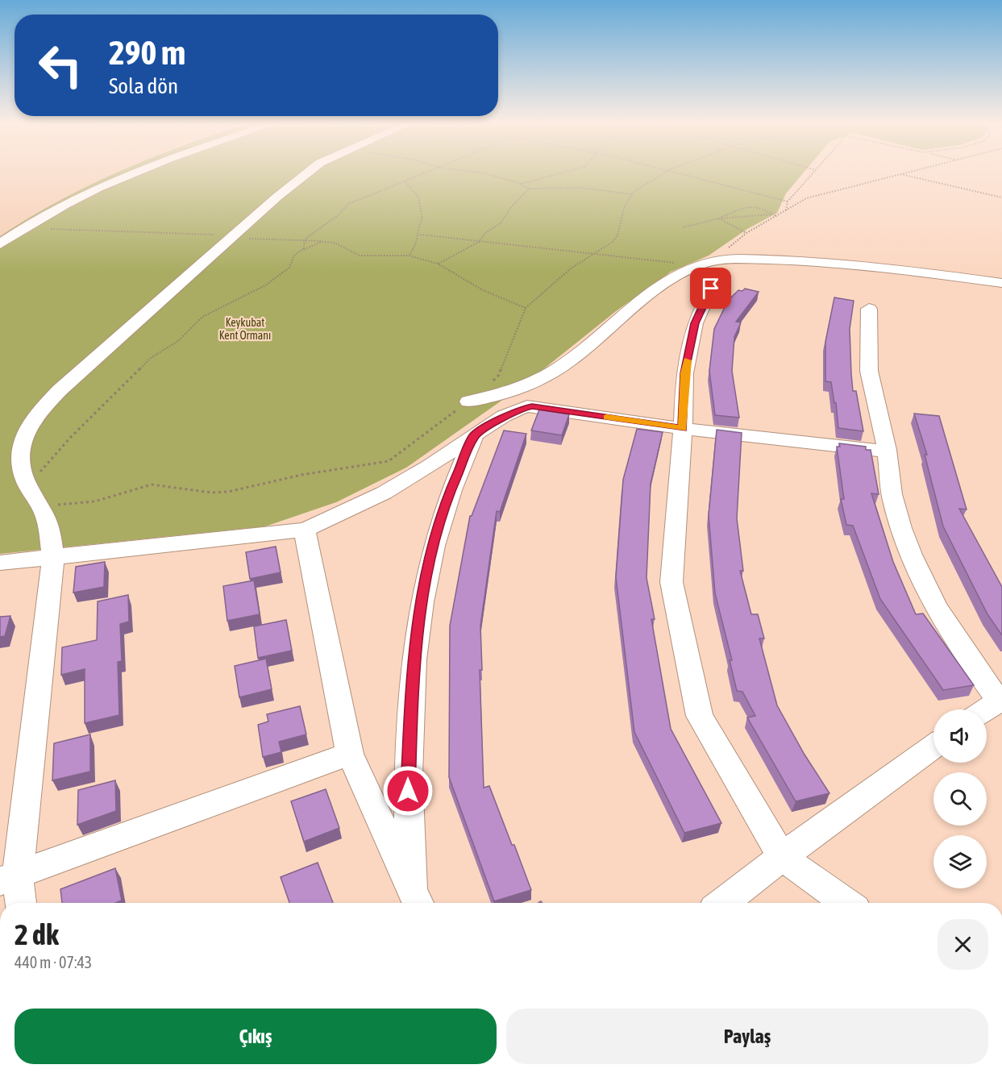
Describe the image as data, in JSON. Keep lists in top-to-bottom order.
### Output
{
  "parks": ["Keykubat Kent Ormanı"],
  "page": {
    "turn": ["290 m", "Sola dön"],
    "heading": ["2 dk", "440 m · 07:43"],
    "buttons": ["Çıkış", "Paylaş"]
  }
}
